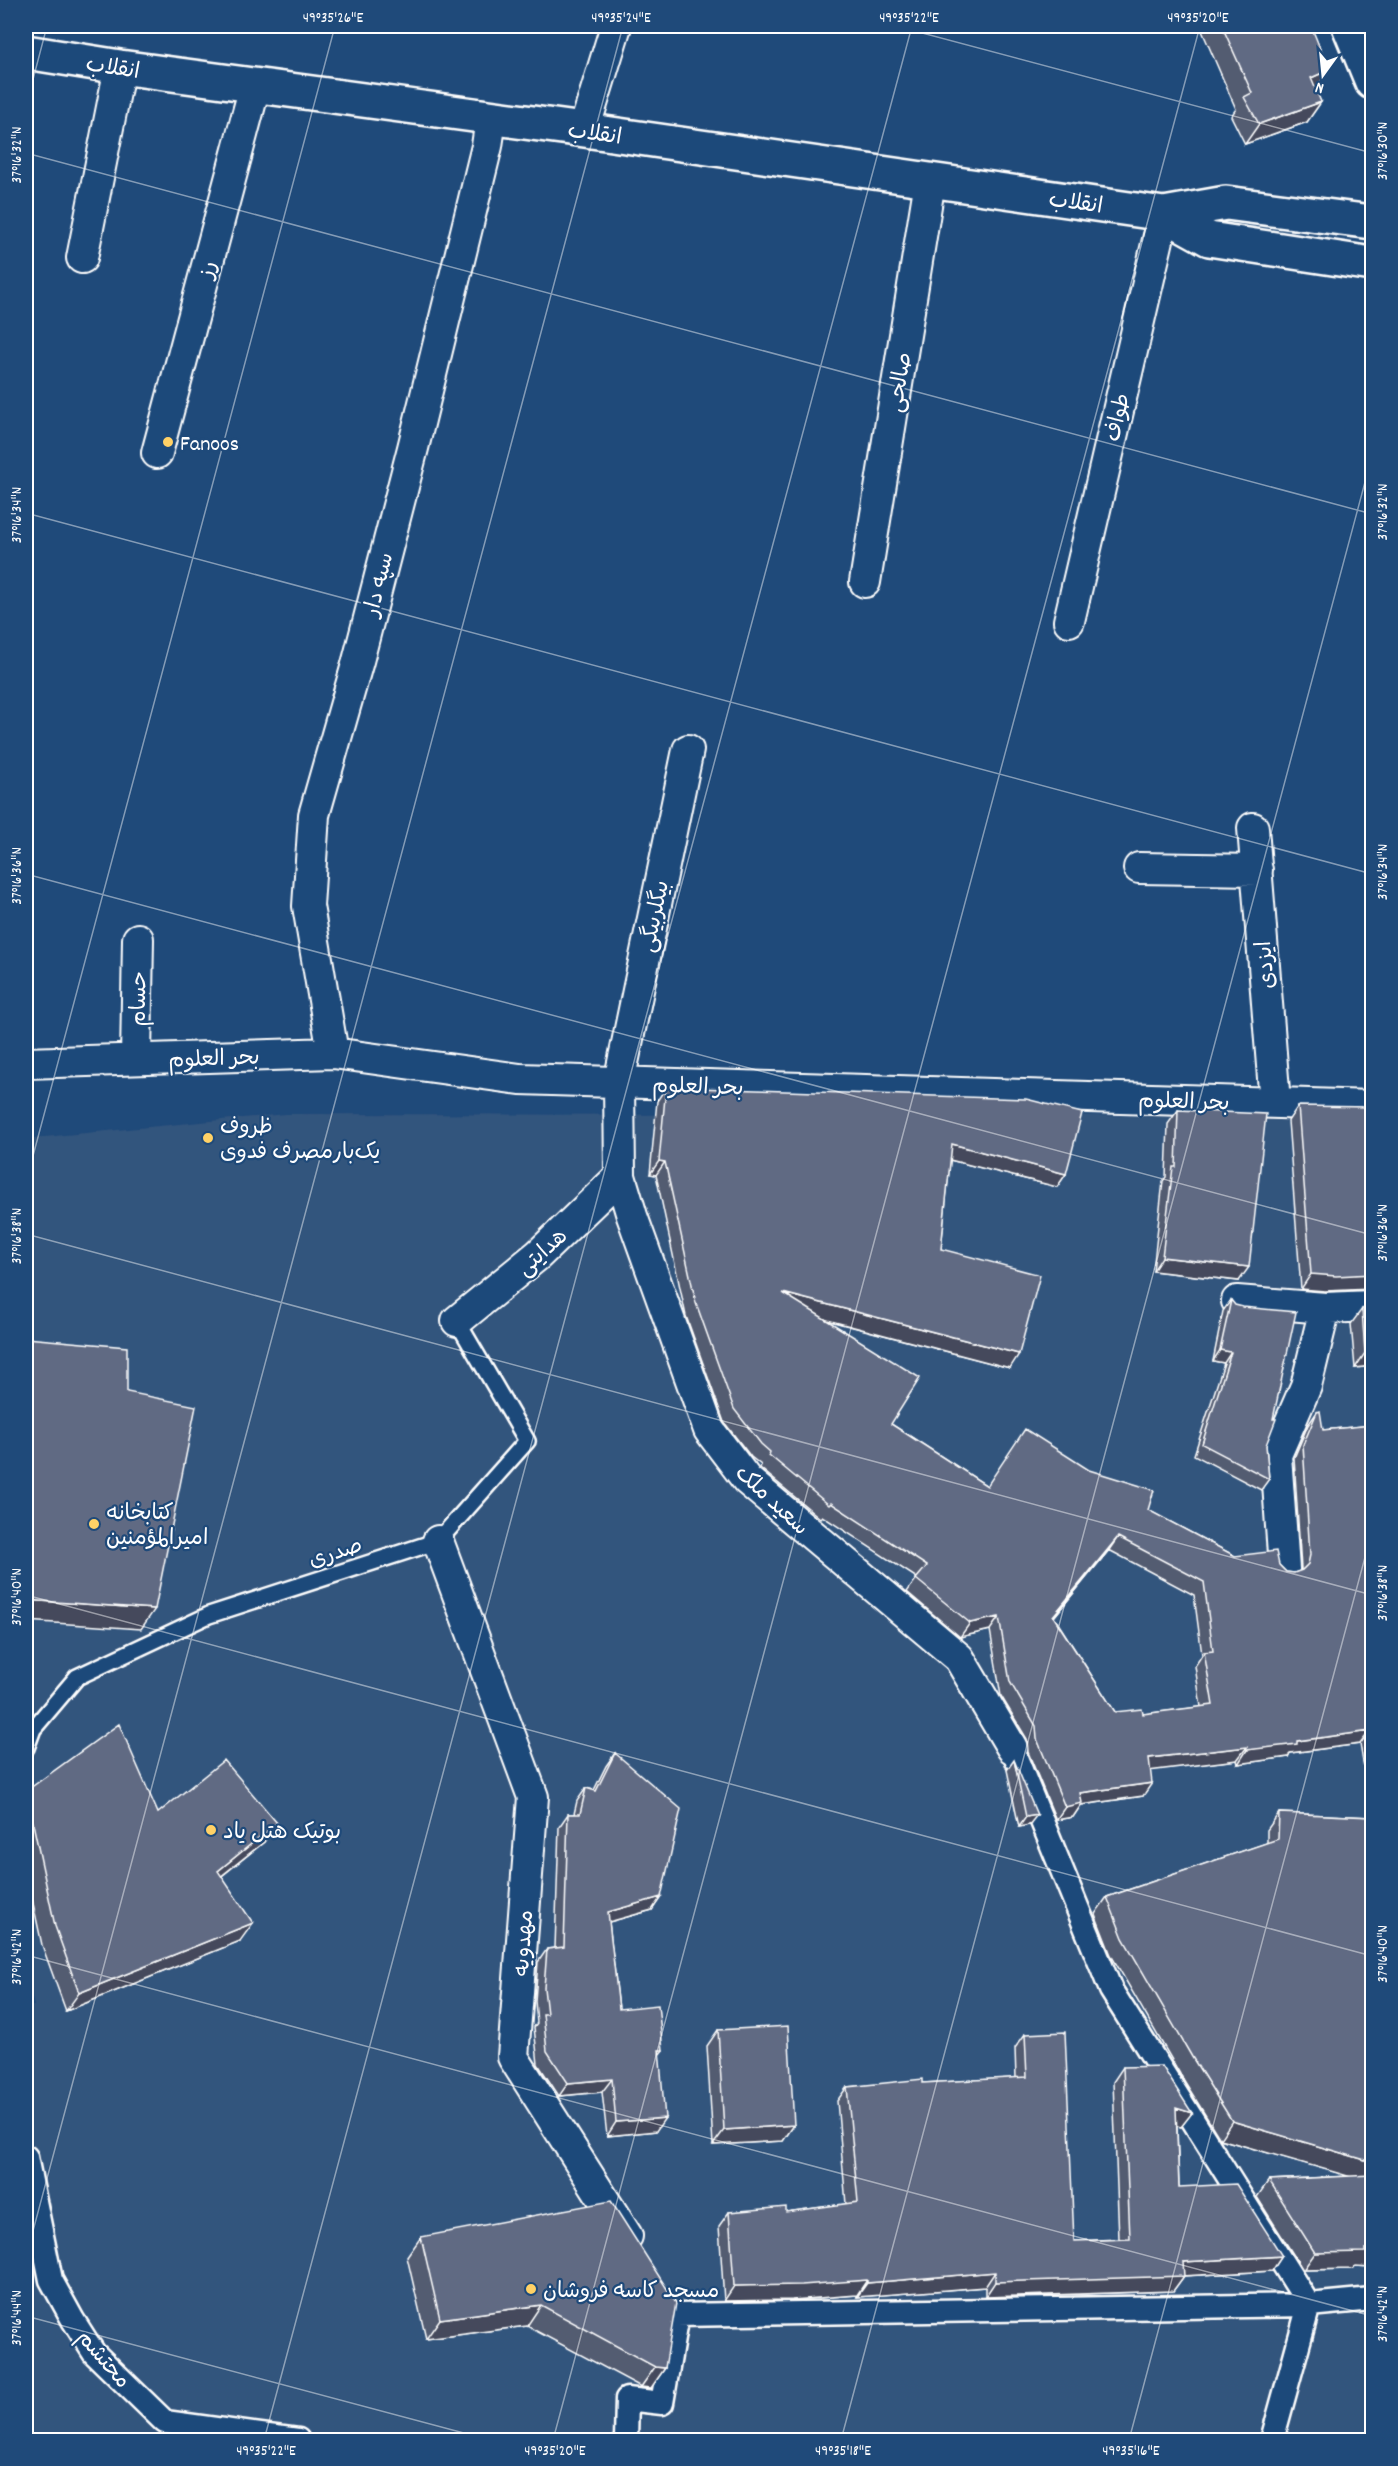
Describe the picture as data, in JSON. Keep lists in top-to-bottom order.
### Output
{
  "streets": {
    "main road": ["انقلاب"],
    "street": [
      "رز",
      "صالحی",
      "طواف",
      "سپه دار",
      "بیگلربیگی",
      "ایزدی",
      "حسام",
      "بحر العلوم",
      "هدایتی",
      "سعید ملک",
      "مهدویه",
      "محتشم"
    ],
    "lane": ["صدری"]
  },
  "crossings": [
    ["انقلاب", "رز"],
    ["انقلاب", "صالحی"],
    ["انقلاب", "طواف"],
    ["انقلاب", "سپه دار"],
    ["سپه دار", "بحر العلوم"],
    ["بیگلربیگی", "بحر العلوم"],
    ["بیگلربیگی", "سعید ملک"],
    ["ایزدی", "بحر العلوم"],
    ["حسام", "بحر العلوم"],
    ["بحر العلوم", "سعید ملک"],
    ["هدایتی", "سعید ملک"],
    ["صدری", "مهدویه"]
  ],
  "places": [
    "Fanoos",
    "ظروف یک‌بارمصرف فدوی",
    "کتابخانه امیرالمؤمنین",
    "بوتیک هتل یاد",
    "مسجد کاسه فروشان"
  ],
  "north": "bottom",
  "coordinates": [
    "49°35'26\"E",
    "49°35'24\"E",
    "49°35'22\"E",
    "49°35'20\"E",
    "37°16'30\"N",
    "37°16'32\"N",
    "37°16'34\"N",
    "37°16'36\"N",
    "37°16'38\"N",
    "37°16'40\"N",
    "37°16'42\"N",
    "37°16'44\"N",
    "49°35'18\"E",
    "49°35'16\"E"
  ]
}
